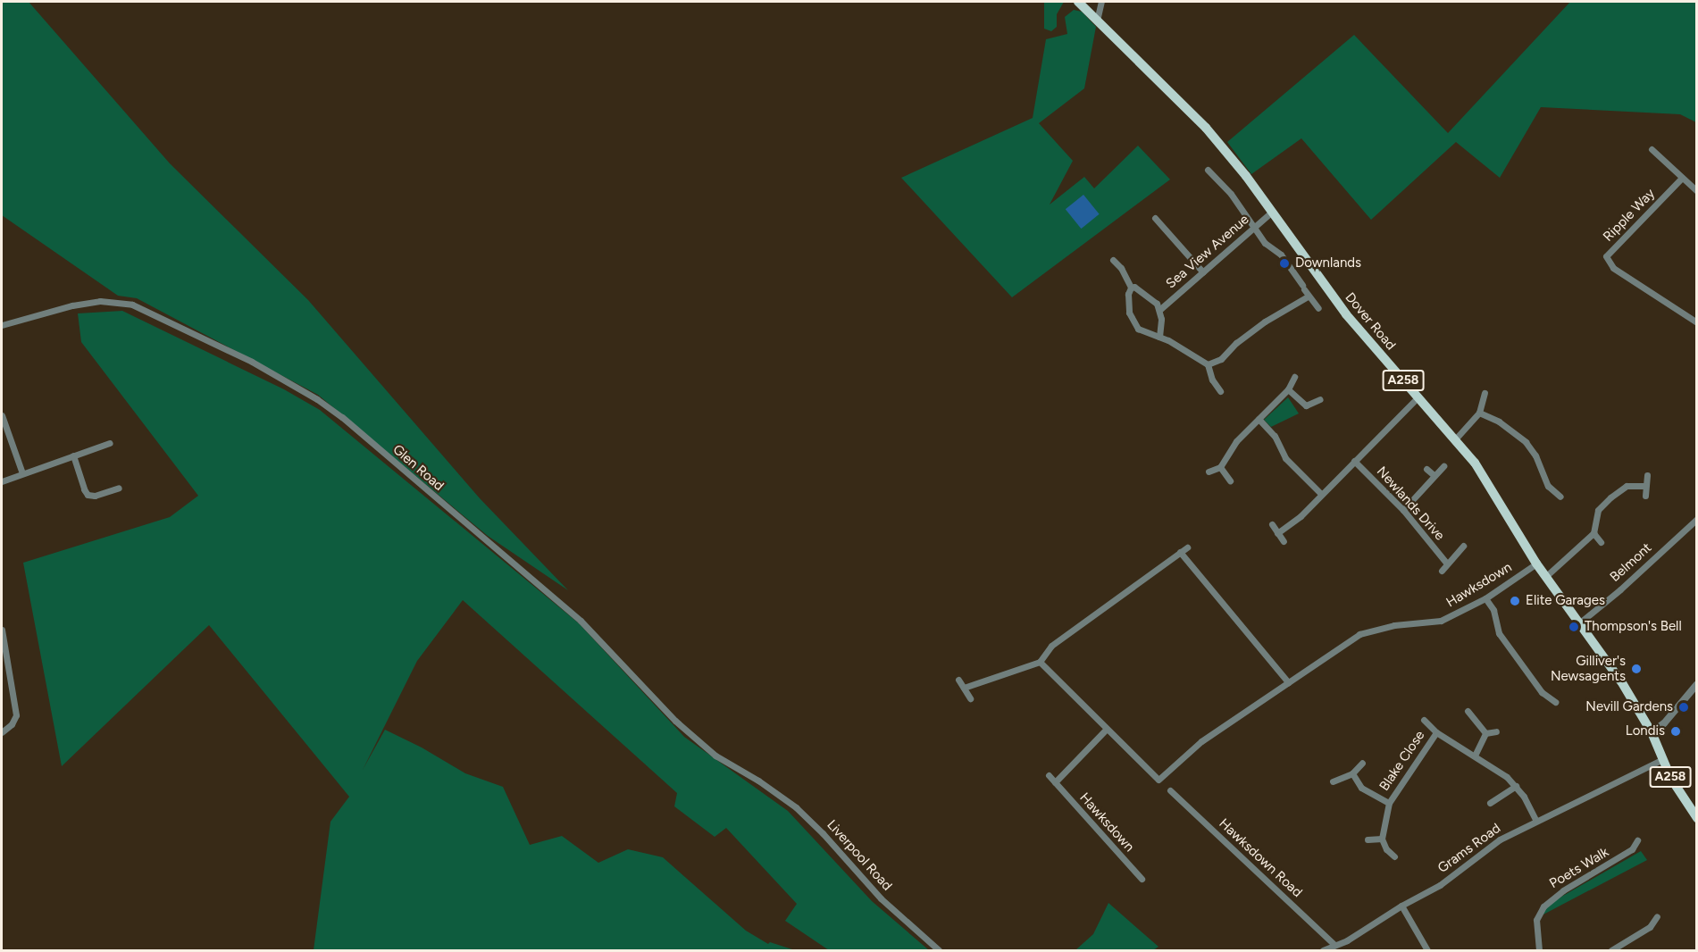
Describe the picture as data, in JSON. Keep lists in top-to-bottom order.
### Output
{
  "streets": {
    "main road": ["Dover Road", "A258"],
    "street": [
      "Ripple Way",
      "Sea View Avenue",
      "Glen Road",
      "Newlands Drive",
      "Belmont",
      "Hawksdown",
      "Blake Close",
      "Grams Road",
      "Liverpool Road",
      "Hawksdown Road",
      "Poets Walk"
    ]
  },
  "crossings": [
    ["Sea View Avenue", "Dover Road"],
    ["Dover Road", "A258"],
    ["Dover Road", "Belmont"],
    ["Dover Road", "Hawksdown"],
    ["A258", "Grams Road"],
    ["Glen Road", "Liverpool Road"],
    ["Blake Close", "Grams Road"],
    ["Grams Road", "Hawksdown Road"]
  ],
  "places": [
    "Downlands",
    "Elite Garages",
    "Thompson's Bell",
    "Gilliver's Newsagents",
    "Nevill Gardens",
    "Londis"
  ]
}
